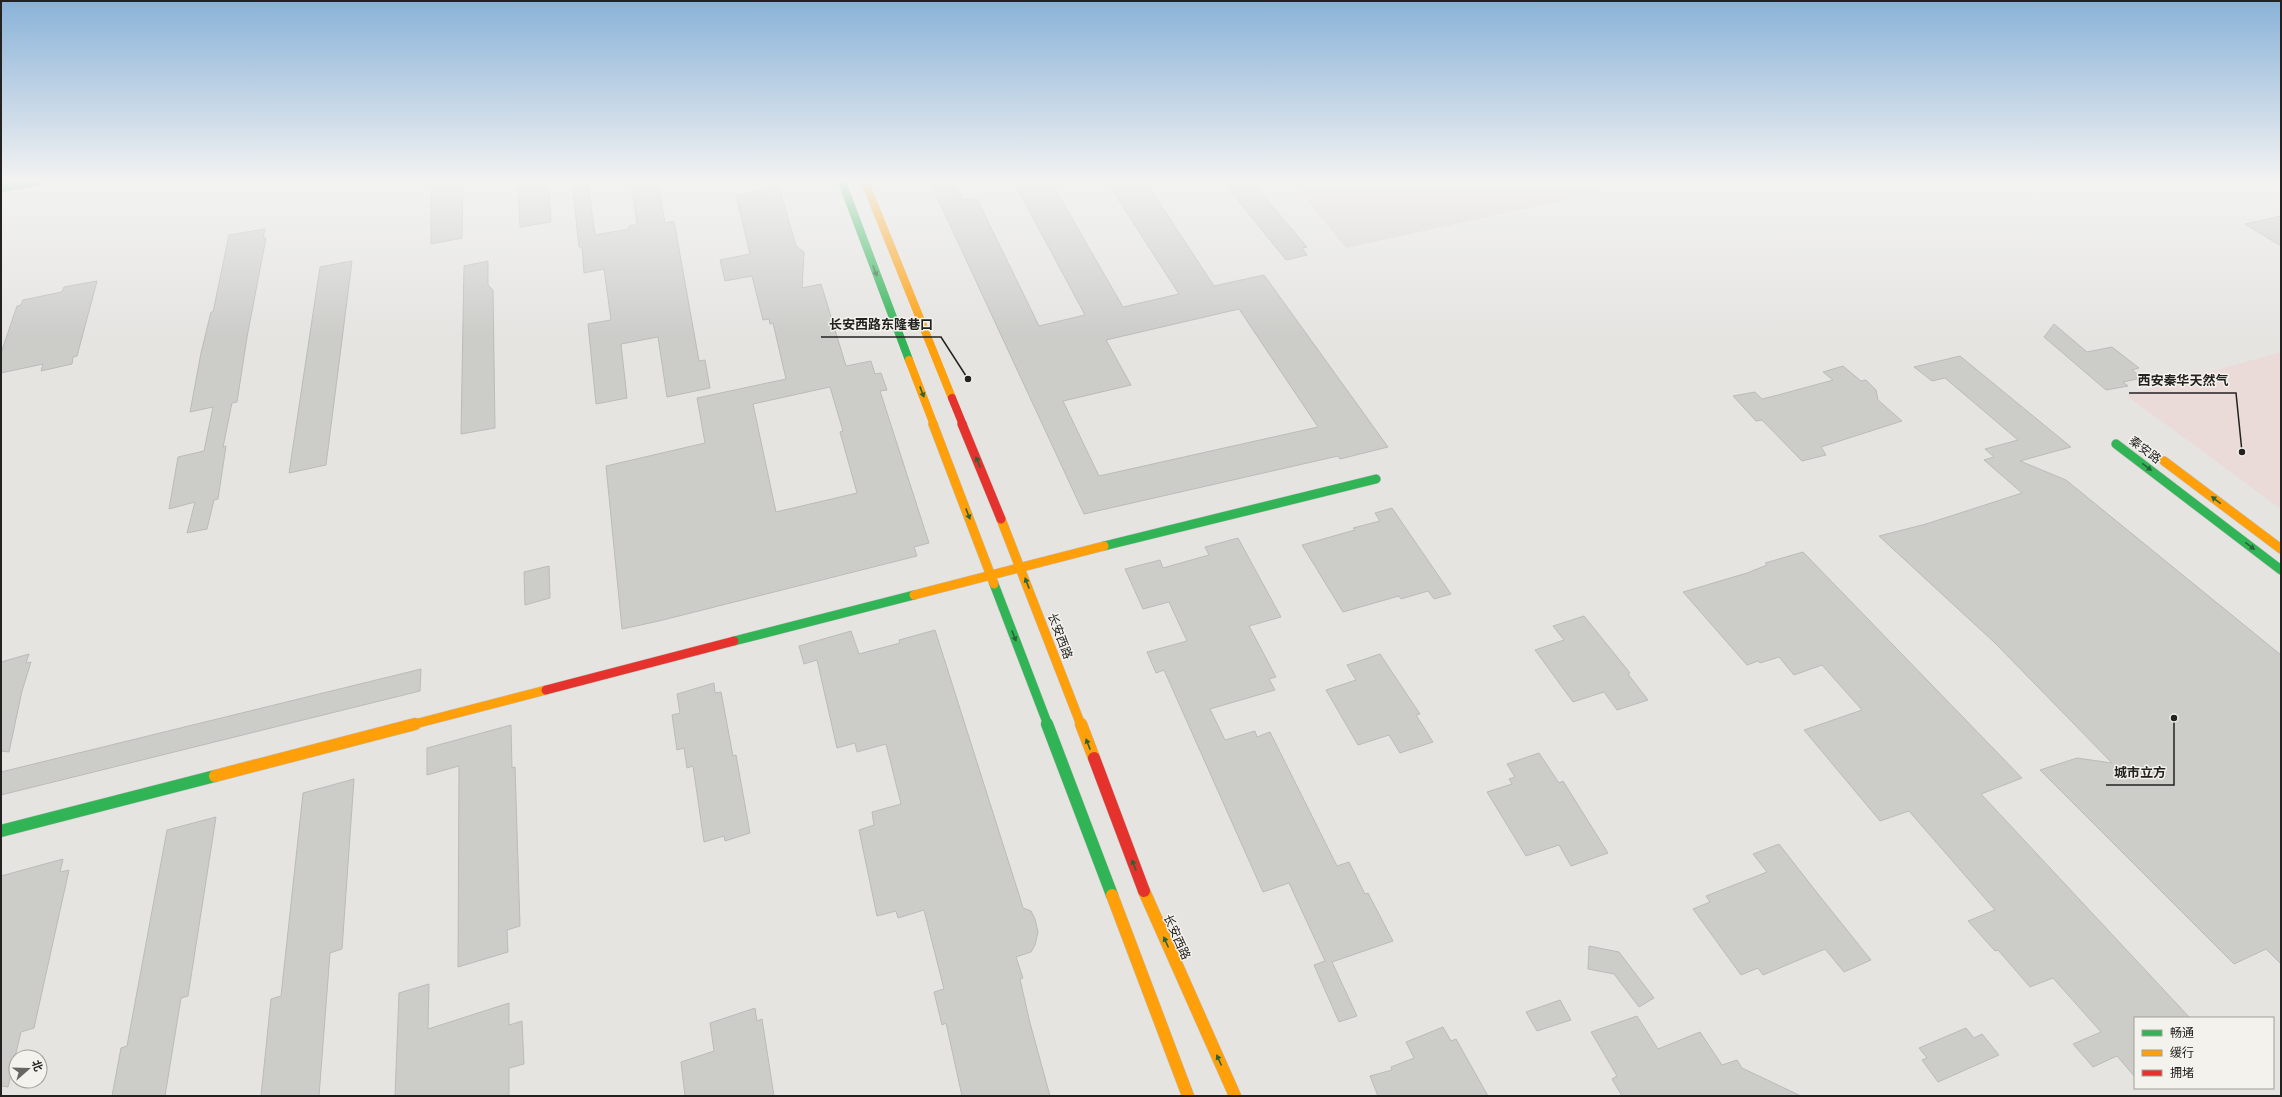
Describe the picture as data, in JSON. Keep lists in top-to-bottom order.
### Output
{
  "streets": {
    "main road": ["秦安路", "长安西路"]
  },
  "places": ["长安西路东隆巷口", "西安秦华天然气", "城市立方"],
  "legend": ["畅通", "缓行", "拥堵"],
  "north": "right"
}
